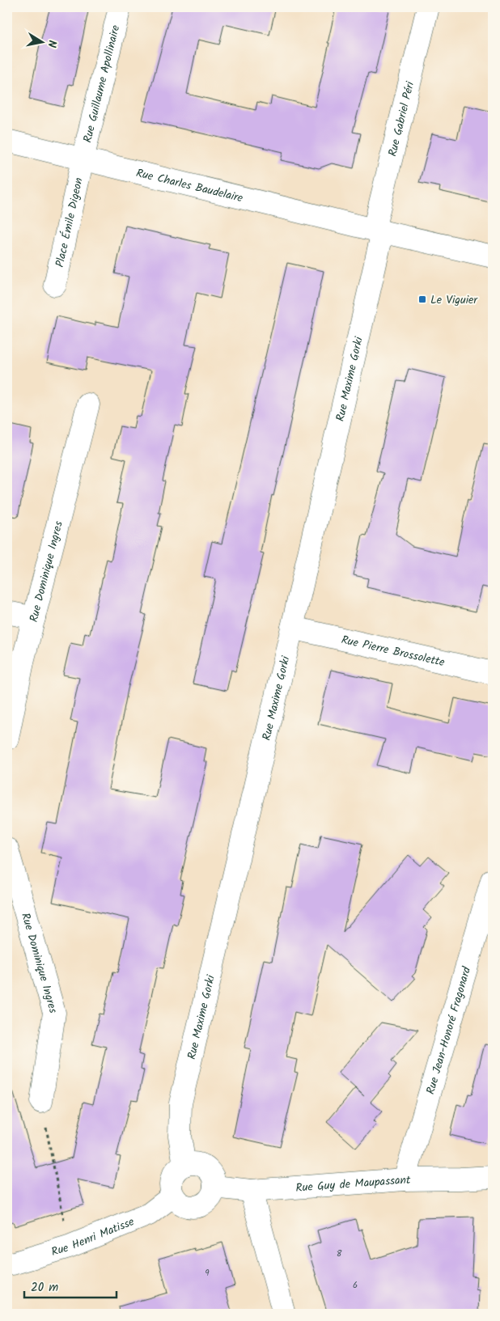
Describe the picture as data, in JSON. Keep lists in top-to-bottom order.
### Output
{
  "streets": {
    "street": [
      "Rue Guillaume Apollinaire",
      "Rue Gabriel Péri",
      "Rue Charles Baudelaire",
      "Place Émile Digeon",
      "Rue Maxime Gorki",
      "Rue Dominique Ingres",
      "Rue Pierre Brossolette",
      "Rue Jean-Honoré Fragonard",
      "Rue Guy de Maupassant",
      "Rue Henri Matisse"
    ]
  },
  "crossings": [
    ["Rue Guillaume Apollinaire", "Rue Charles Baudelaire"],
    ["Rue Guillaume Apollinaire", "Place Émile Digeon"],
    ["Rue Gabriel Péri", "Rue Charles Baudelaire"],
    ["Rue Gabriel Péri", "Rue Maxime Gorki"],
    ["Rue Charles Baudelaire", "Place Émile Digeon"],
    ["Rue Charles Baudelaire", "Rue Maxime Gorki"],
    ["Rue Maxime Gorki", "Rue Pierre Brossolette"],
    ["Rue Maxime Gorki", "Rue Guy de Maupassant"],
    ["Rue Maxime Gorki", "Rue Henri Matisse"],
    ["Rue Jean-Honoré Fragonard", "Rue Guy de Maupassant"],
    ["Rue Guy de Maupassant", "Rue Henri Matisse"]
  ],
  "places": {
    "transit": ["Le Viguier"]
  },
  "house_numbers": ["8", "9", "6"],
  "scale_bar": "20 m",
  "north": "right"
}
